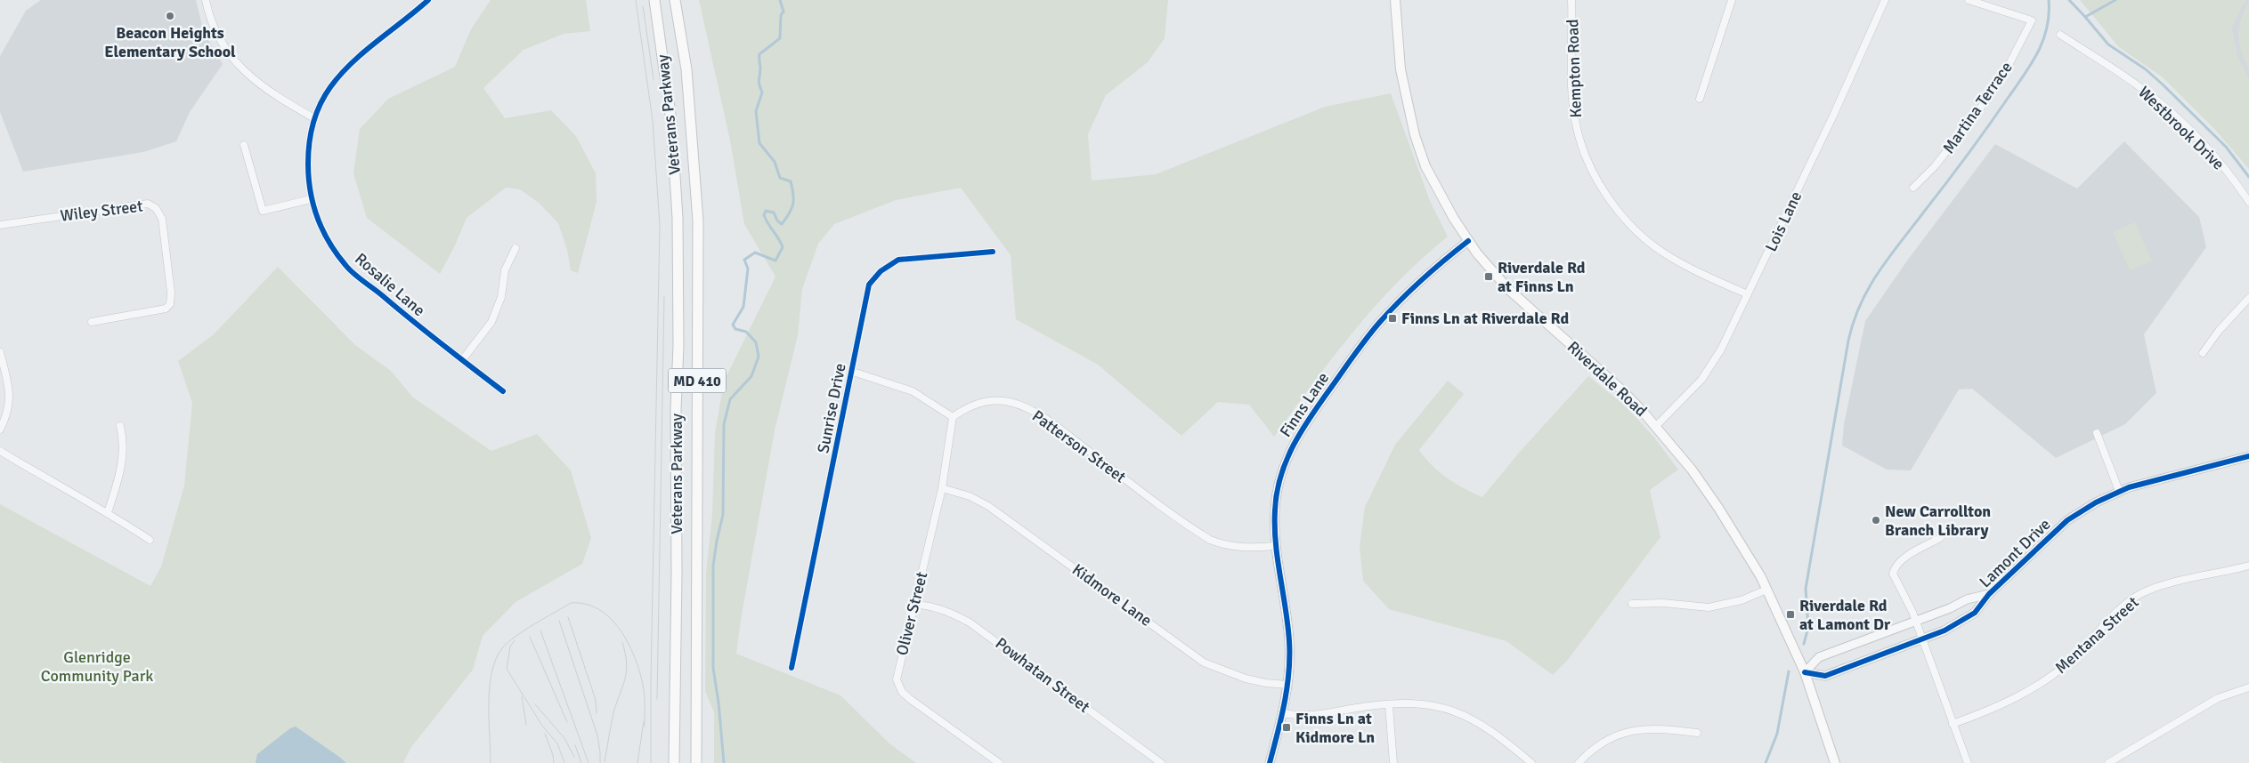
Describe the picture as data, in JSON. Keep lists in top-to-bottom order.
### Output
{
  "streets": {
    "main road": ["Veterans Parkway", "Riverdale Road", "MD 410"],
    "street": [
      "Kempton Road",
      "Martina Terrace",
      "Westbrook Drive",
      "Wiley Street",
      "Lois Lane",
      "Rosalie Lane",
      "Finns Lane",
      "Sunrise Drive",
      "Patterson Street",
      "Lamont Drive",
      "Kidmore Lane",
      "Oliver Street",
      "Mentana Street",
      "Powhatan Street"
    ]
  },
  "crossings": [
    ["Kempton Road", "Lois Lane"],
    ["Lois Lane", "Riverdale Road"],
    ["Riverdale Road", "Finns Lane"],
    ["Riverdale Road", "Lamont Drive"],
    ["Finns Lane", "Patterson Street"],
    ["Finns Lane", "Kidmore Lane"],
    ["Patterson Street", "Oliver Street"],
    ["Kidmore Lane", "Oliver Street"],
    ["Oliver Street", "Powhatan Street"]
  ],
  "parks": ["Glenridge Community Park"],
  "places": {
    "other": ["Beacon Heights Elementary School", "New Carrollton Branch Library"],
    "transit": [
      "Riverdale Rd at Finns Ln",
      "Finns Ln at Riverdale Rd",
      "Riverdale Rd at Lamont Dr",
      "Finns Ln at Kidmore Ln"
    ]
  }
}
